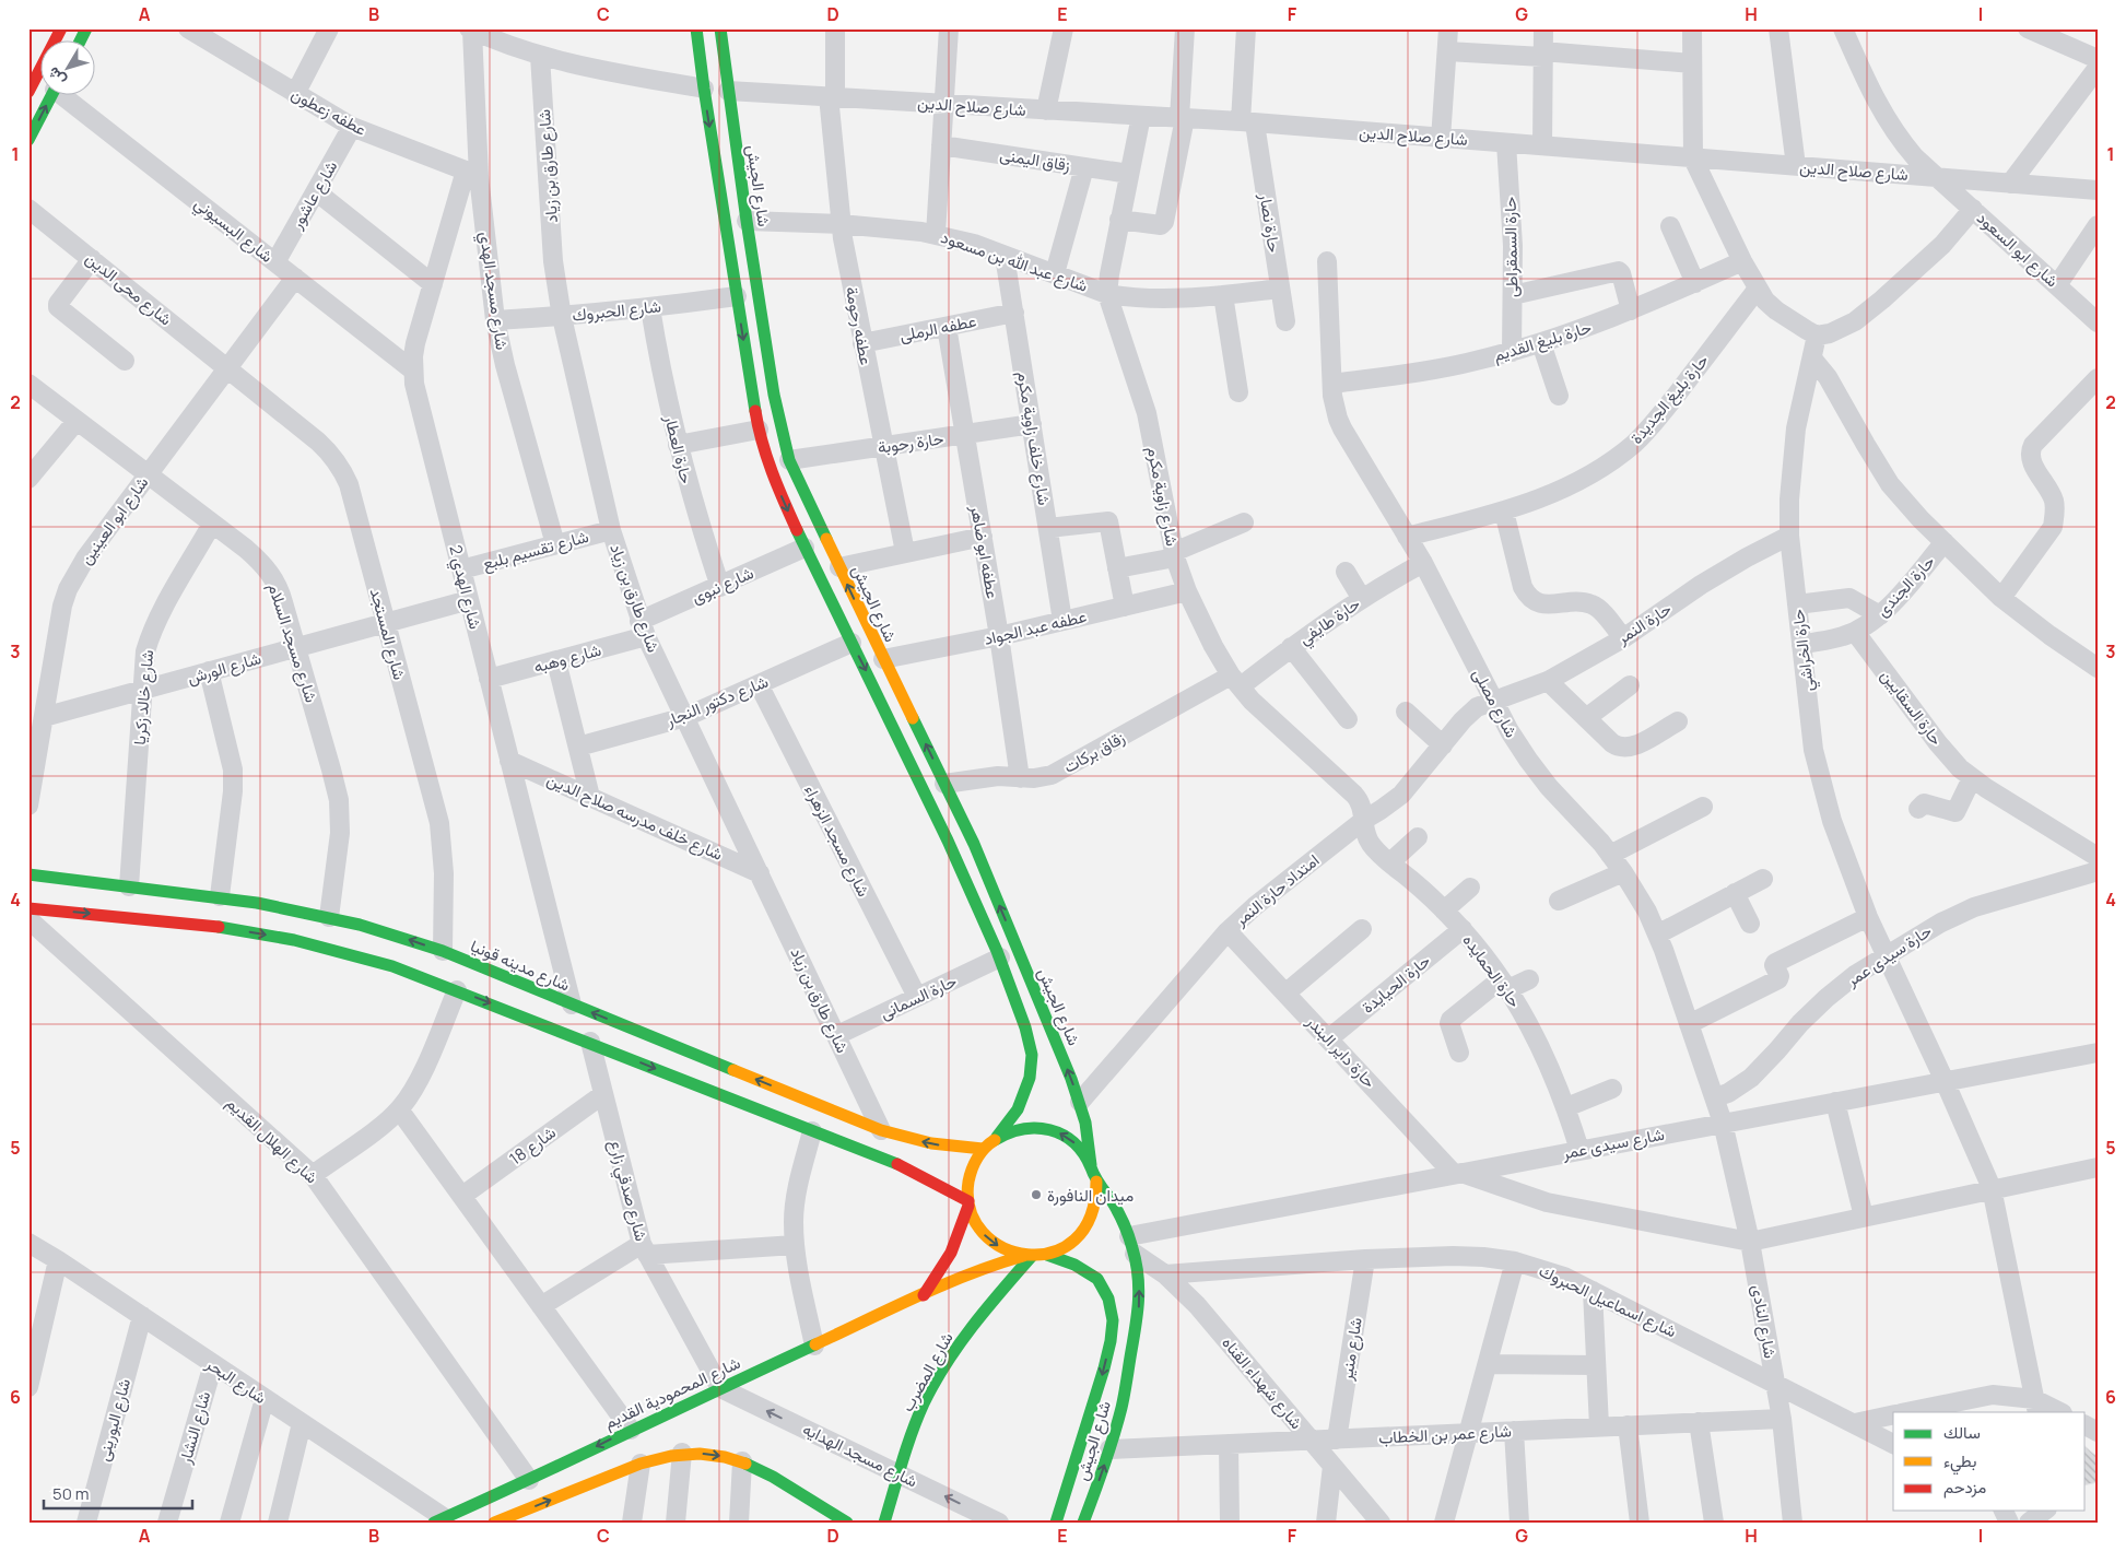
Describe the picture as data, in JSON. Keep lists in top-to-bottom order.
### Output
{
  "streets": {
    "main road": [
      "شارع الجيش",
      "شارع مدينه قونيا",
      "شارع المضرب",
      "شارع المحمودية القديم"
    ],
    "street": [
      "شارع صلاح الدين",
      "عطفه زعطون",
      "زقاق اليمنى",
      "شارع طارق بن زياد",
      "شارع عاشور",
      "حارة نصار",
      "شارع البسيوني",
      "حارة السمقراطى",
      "شارع ابو السعود",
      "شارع عبد الله بن مسعود",
      "شارع محى الدين",
      "شارع مسجد الهدي",
      "شارع الحبروك",
      "عطفه رحومة",
      "عطفه الرملى",
      "حارة بليغ القديم",
      "حارة بليغ الجديدة",
      "شارع خلف زاوية مكرم",
      "حارة رحوبة",
      "حارة العطار",
      "شارع زاوية مكرم",
      "شارع ابو العينين",
      "شارع تقسيم بلبع",
      "عطفه ابو ضاهر",
      "شارع نبوى",
      "حارة الجندى",
      "شارع الهدي 2",
      "حارة طايفي",
      "حارة النمر",
      "عطفه عبد الجواد",
      "شارع المستجد",
      "شارع مسجد السلام",
      "حارة الخراشي",
      "شارع وهبه",
      "شارع الورش",
      "شارع خالد زكريا",
      "شارع دكتور النجار",
      "شارع مصلى",
      "حارة السقايين",
      "زقاق بركات",
      "شارع خلف مدرسه صلاح الدين",
      "شارع مسجد الزهراء",
      "امتداد حارة النمر",
      "حارة سيدى عمر",
      "حارة الحمايده",
      "حارة الحيايدة",
      "حارة السمانى",
      "حارة داير البندر",
      "شارع الهلال القديم",
      "شارع سيدى عمر",
      "شارع 18",
      "شارع صدقي زارع",
      "شارع اسماعيل الحبروك",
      "شارع النادى",
      "شارع منير",
      "شارع البحر",
      "شارع شهداء القناه",
      "شارع البورينى",
      "شارع النشار",
      "شارع عمر بن الخطاب",
      "شارع مسجد الهدايه"
    ]
  },
  "crossings": [
    ["شارع صلاح الدين", "شارع الجيش"],
    ["شارع صلاح الدين", "حارة نصار"],
    ["شارع صلاح الدين", "حارة السمقراطى"],
    ["شارع صلاح الدين", "شارع ابو السعود"],
    ["شارع صلاح الدين", "عطفه رحومة"],
    ["شارع صلاح الدين", "شارع زاوية مكرم"],
    ["عطفه زعطون", "شارع عاشور"],
    ["عطفه زعطون", "شارع مسجد الهدي"],
    ["عطفه زعطون", "شارع الهدي 2"],
    ["زقاق اليمنى", "شارع زاوية مكرم"],
    ["شارع طارق بن زياد", "شارع الحبروك"],
    ["شارع طارق بن زياد", "شارع تقسيم بلبع"],
    ["شارع طارق بن زياد", "شارع نبوى"],
    ["شارع طارق بن زياد", "شارع وهبه"],
    ["شارع طارق بن زياد", "شارع دكتور النجار"],
    ["شارع طارق بن زياد", "شارع خلف مدرسه صلاح الدين"],
    ["شارع طارق بن زياد", "شارع مدينه قونيا"],
    ["شارع طارق بن زياد", "حارة السمانى"],
    ["شارع الجيش", "شارع عبد الله بن مسعود"],
    ["شارع الجيش", "حارة رحوبة"],
    ["شارع الجيش", "عطفه عبد الجواد"],
    ["شارع الجيش", "زقاق بركات"],
    ["شارع الجيش", "امتداد حارة النمر"],
    ["شارع الجيش", "شارع مدينه قونيا"],
    ["شارع الجيش", "شارع سيدى عمر"],
    ["شارع الجيش", "شارع المضرب"],
    ["شارع الجيش", "شارع شهداء القناه"],
    ["شارع الجيش", "شارع المحمودية القديم"],
    ["شارع الجيش", "شارع عمر بن الخطاب"],
    ["شارع عاشور", "شارع البسيوني"],
    ["حارة نصار", "شارع عبد الله بن مسعود"],
    ["شارع البسيوني", "شارع ابو العينين"],
    ["شارع البسيوني", "شارع الهدي 2"],
    ["حارة السمقراطى", "حارة بليغ القديم"],
    ["شارع عبد الله بن مسعود", "عطفه رحومة"],
    ["شارع عبد الله بن مسعود", "شارع خلف زاوية مكرم"],
    ["شارع عبد الله بن مسعود", "شارع زاوية مكرم"],
    ["شارع محى الدين", "شارع ابو العينين"],
    ["شارع محى الدين", "شارع المستجد"],
    ["شارع مسجد الهدي", "شارع الحبروك"],
    ["شارع مسجد الهدي", "شارع تقسيم بلبع"],
    ["شارع مسجد الهدي", "شارع الهدي 2"],
    ["شارع الحبروك", "حارة العطار"],
    ["عطفه رحومة", "عطفه الرملى"],
    ["عطفه رحومة", "حارة رحوبة"],
    ["عطفه الرملى", "شارع خلف زاوية مكرم"],
    ["عطفه الرملى", "عطفه ابو ضاهر"],
    ["حارة بليغ القديم", "شارع مصلى"],
    ["حارة بليغ الجديدة", "شارع مصلى"],
    ["شارع خلف زاوية مكرم", "حارة رحوبة"],
    ["شارع خلف زاوية مكرم", "عطفه عبد الجواد"],
    ["حارة رحوبة", "عطفه ابو ضاهر"],
    ["حارة العطار", "شارع نبوى"],
    ["شارع زاوية مكرم", "حارة طايفي"],
    ["شارع زاوية مكرم", "عطفه عبد الجواد"],
    ["شارع زاوية مكرم", "زقاق بركات"],
    ["شارع زاوية مكرم", "امتداد حارة النمر"],
    ["شارع زاوية مكرم", "حارة الحمايده"],
    ["شارع ابو العينين", "شارع المستجد"],
    ["شارع ابو العينين", "شارع مسجد السلام"],
    ["شارع ابو العينين", "شارع الورش"],
    ["شارع تقسيم بلبع", "شارع الهدي 2"],
    ["عطفه ابو ضاهر", "عطفه عبد الجواد"],
    ["عطفه ابو ضاهر", "زقاق بركات"],
    ["شارع نبوى", "شارع وهبه"],
    ["حارة الجندى", "حارة الخراشي"],
    ["حارة الجندى", "حارة السقايين"],
    ["شارع الهدي 2", "شارع وهبه"],
    ["شارع الهدي 2", "شارع الورش"],
    ["شارع الهدي 2", "شارع خلف مدرسه صلاح الدين"],
    ["شارع الهدي 2", "شارع مدينه قونيا"],
    ["حارة طايفي", "شارع مصلى"],
    ["حارة طايفي", "زقاق بركات"],
    ["حارة النمر", "حارة الخراشي"],
    ["حارة النمر", "شارع مصلى"],
    ["حارة النمر", "امتداد حارة النمر"],
    ["شارع المستجد", "شارع الورش"],
    ["شارع المستجد", "شارع مدينه قونيا"],
    ["شارع مسجد السلام", "شارع الورش"],
    ["شارع مسجد السلام", "شارع خالد زكريا"],
    ["شارع مسجد السلام", "شارع مدينه قونيا"],
    ["حارة الخراشي", "حارة سيدى عمر"],
    ["حارة الخراشي", "شارع سيدى عمر"],
    ["شارع الورش", "شارع خالد زكريا"],
    ["شارع خالد زكريا", "شارع مدينه قونيا"],
    ["شارع دكتور النجار", "شارع مسجد الزهراء"],
    ["شارع مصلى", "امتداد حارة النمر"],
    ["شارع مصلى", "حارة سيدى عمر"],
    ["شارع مصلى", "شارع سيدى عمر"],
    ["شارع مصلى", "شارع النادى"],
    ["شارع مسجد الزهراء", "حارة السمانى"],
    ["امتداد حارة النمر", "حارة الحمايده"],
    ["امتداد حارة النمر", "حارة داير البندر"],
    ["شارع مدينه قونيا", "شارع المضرب"],
    ["شارع مدينه قونيا", "شارع المحمودية القديم"],
    ["حارة الحمايده", "حارة الحيايدة"],
    ["حارة الحمايده", "شارع سيدى عمر"],
    ["حارة الحيايدة", "حارة داير البندر"],
    ["حارة داير البندر", "شارع سيدى عمر"],
    ["شارع الهلال القديم", "شارع المحمودية القديم"],
    ["شارع سيدى عمر", "شارع النادى"],
    ["شارع سيدى عمر", "شارع شهداء القناه"],
    ["شارع 18", "شارع صدقي زارع"],
    ["شارع صدقي زارع", "شارع المحمودية القديم"],
    ["شارع صدقي زارع", "شارع مسجد الهدايه"],
    ["شارع اسماعيل الحبروك", "شارع النادى"],
    ["شارع اسماعيل الحبروك", "شارع منير"],
    ["شارع اسماعيل الحبروك", "شارع شهداء القناه"],
    ["شارع النادى", "شارع عمر بن الخطاب"],
    ["شارع منير", "شارع عمر بن الخطاب"],
    ["شارع المضرب", "شارع المحمودية القديم"],
    ["شارع المضرب", "شارع مسجد الهدايه"],
    ["شارع البحر", "شارع المحمودية القديم"],
    ["شارع البحر", "شارع البورينى"],
    ["شارع البحر", "شارع النشار"],
    ["شارع شهداء القناه", "شارع عمر بن الخطاب"],
    ["شارع المحمودية القديم", "شارع مسجد الهدايه"]
  ],
  "one_way": ["شارع مسجد الهدايه"],
  "places": ["ميدان النافورة"],
  "legend": ["سالك", "بطيء", "مزدحم"],
  "scale_bar": "50 m",
  "north": "bottom left",
  "grid": {
    "columns": [
      "A",
      "B",
      "C",
      "D",
      "E",
      "F",
      "G",
      "H",
      "I"
    ],
    "rows": [
      "1",
      "2",
      "3",
      "4",
      "5",
      "6"
    ]
  }
}
